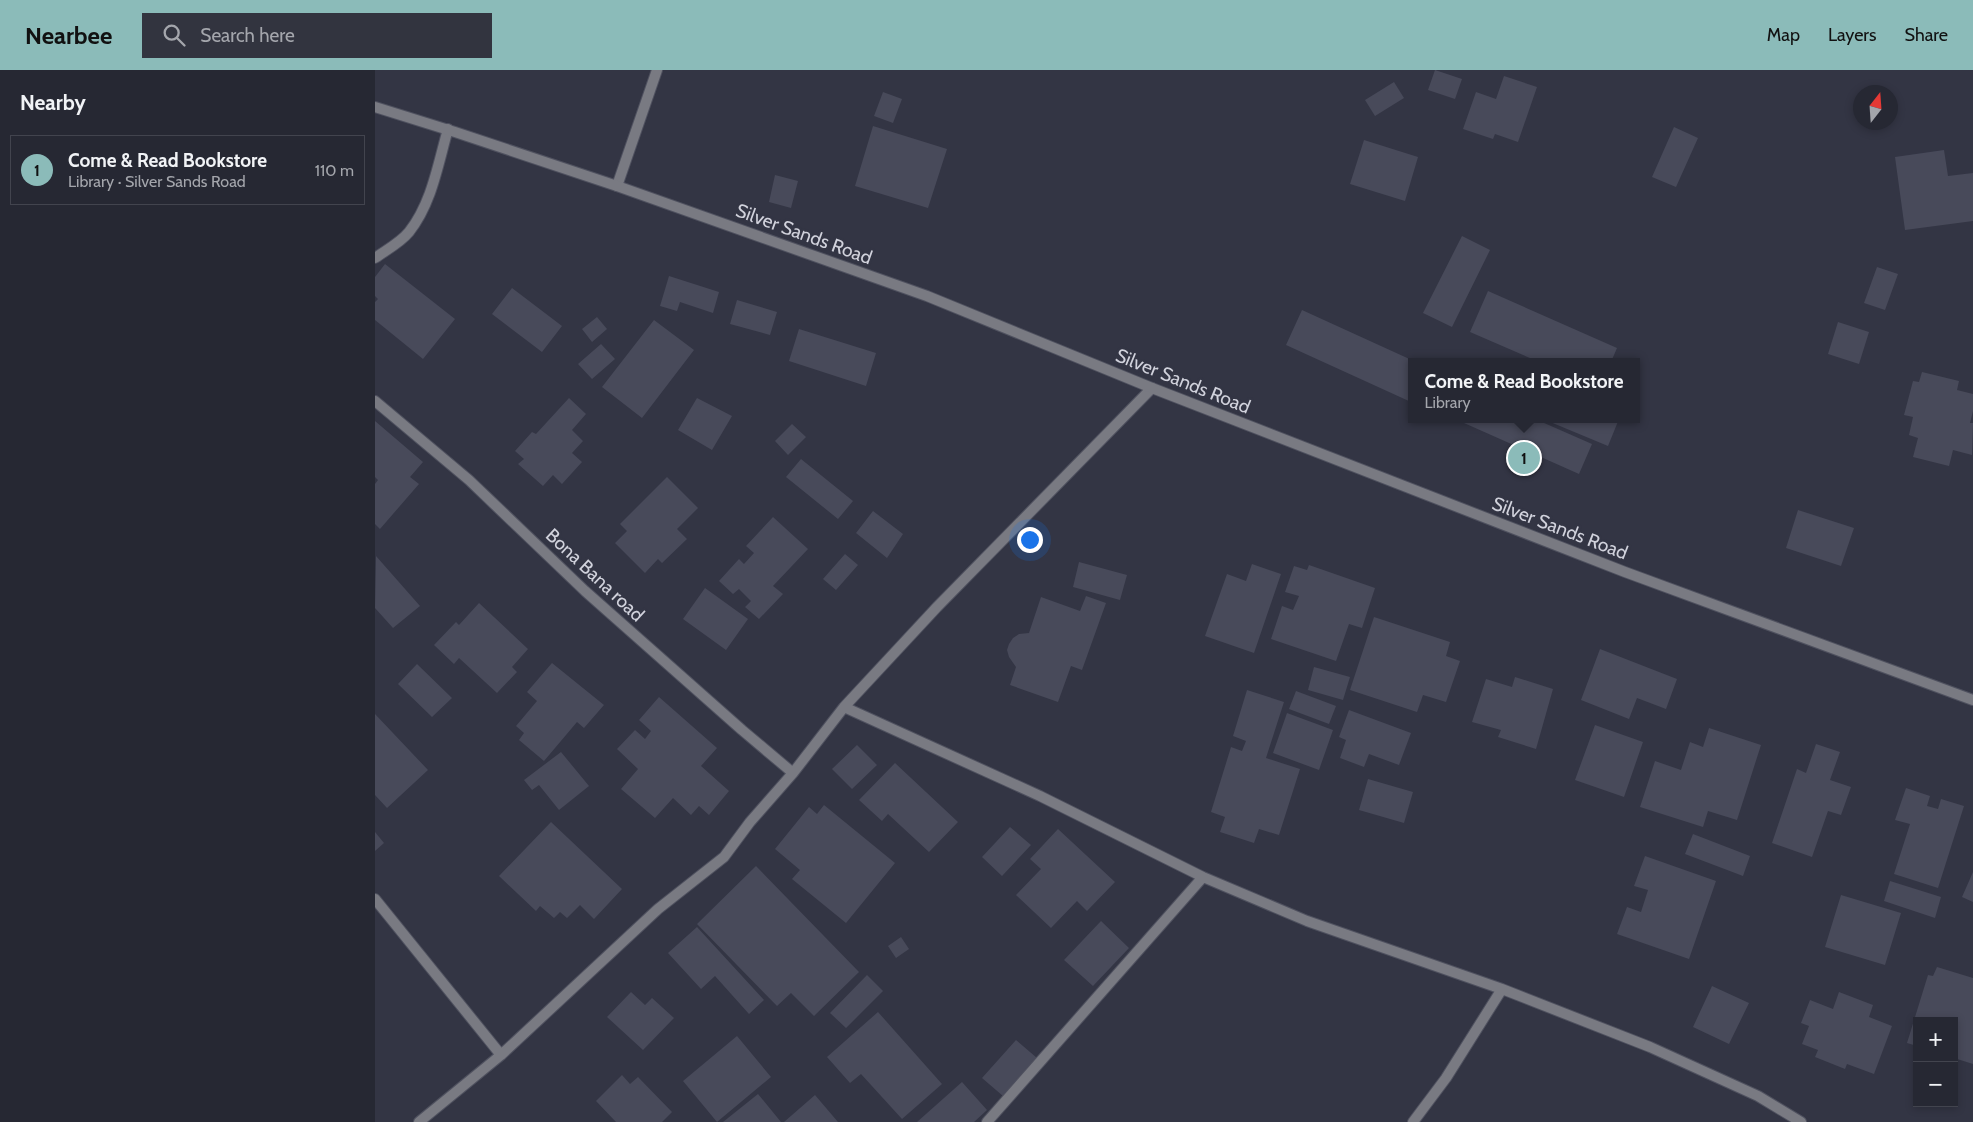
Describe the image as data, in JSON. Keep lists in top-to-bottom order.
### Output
{
  "streets": {
    "street": ["Silver Sands Road", "Bona Bana road"]
  },
  "north": "top",
  "page": {
    "header": "Nearbee",
    "search": "Search here",
    "nav": ["Map", "Layers", "Share"],
    "heading": "Nearby",
    "list": [
      {
        "mark": "1",
        "name": "Come & Read Bookstore",
        "note": "Library · Silver Sands Road",
        "value": "110 m"
      }
    ],
    "popup": ["Come & Read Bookstore", "Library"],
    "pins": "1",
    "map_buttons": ["+", "−"]
  }
}
